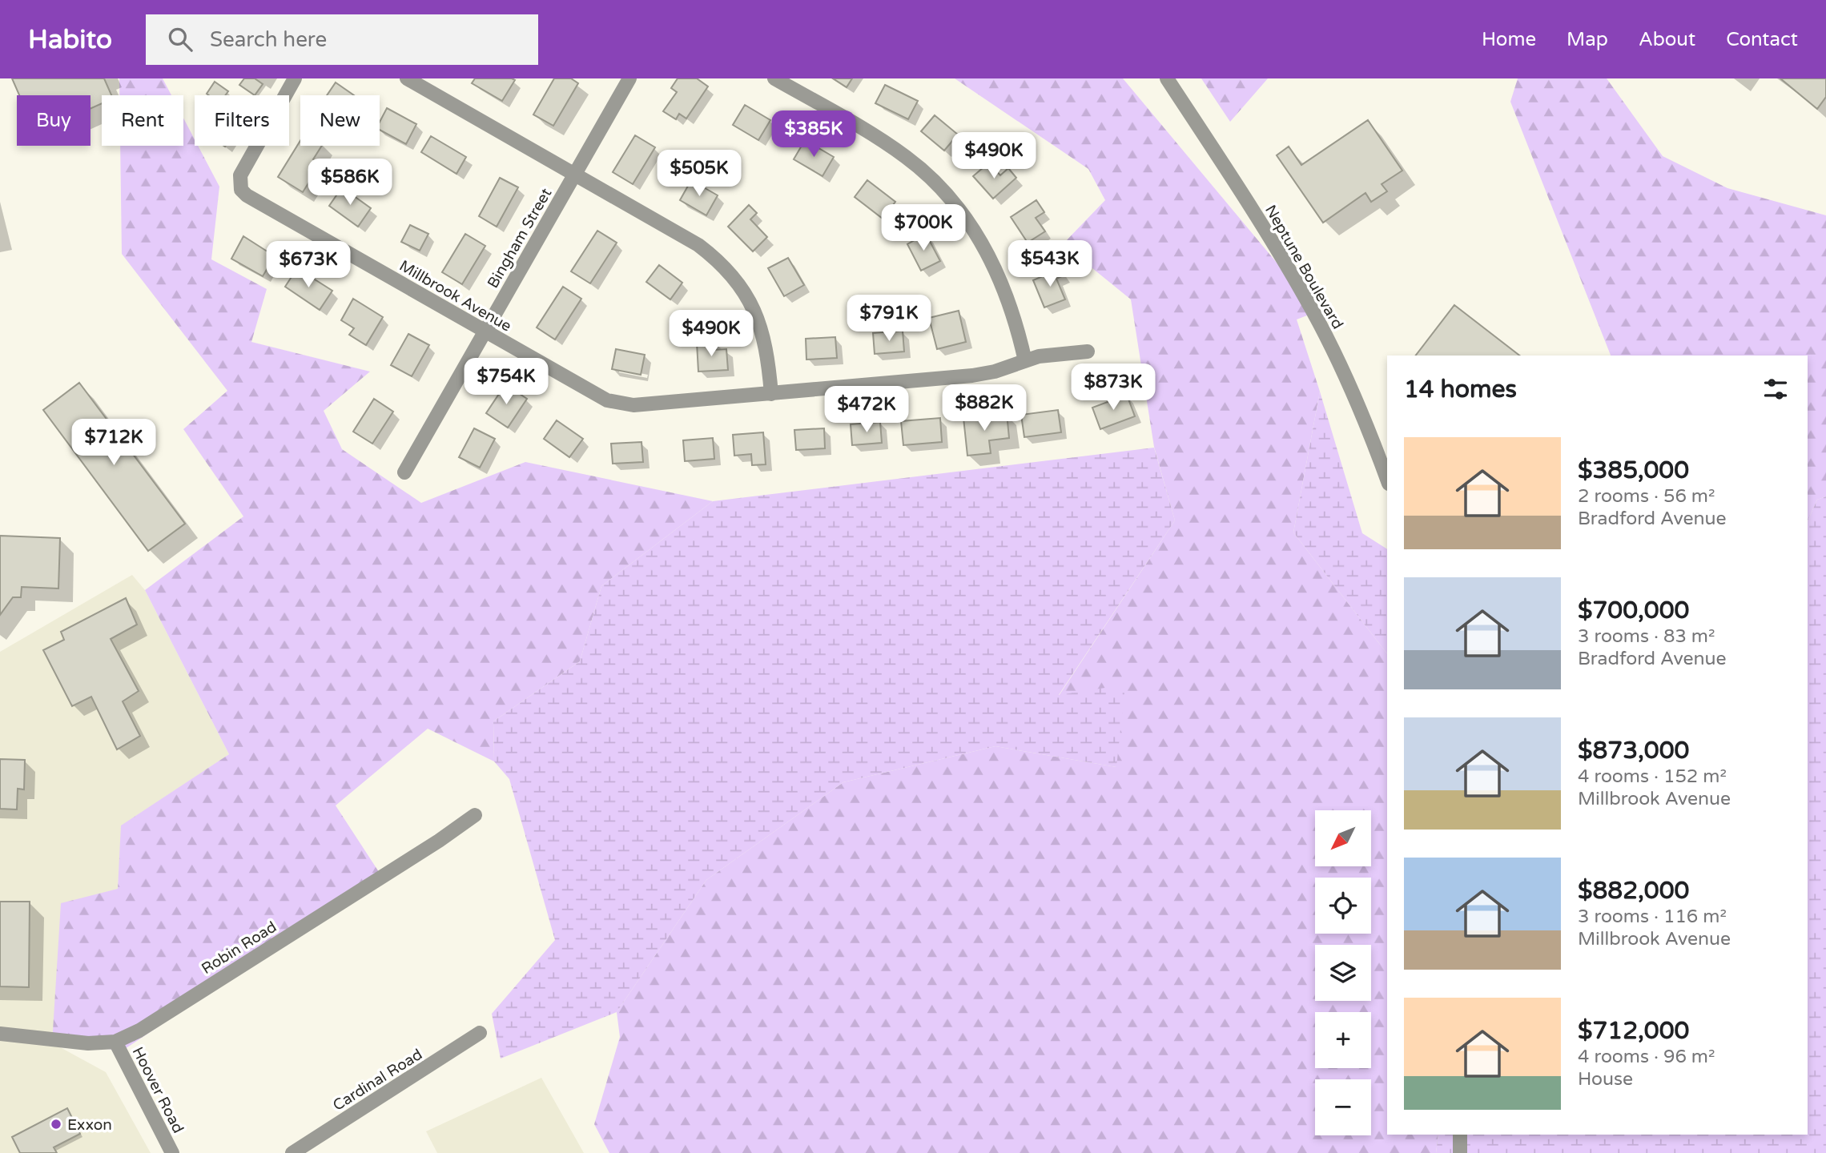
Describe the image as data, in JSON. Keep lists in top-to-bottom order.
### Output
{
  "streets": {
    "street": [
      "Bingham Street",
      "Neptune Boulevard",
      "Millbrook Avenue",
      "Robin Road",
      "Cardinal Road",
      "Hoover Road"
    ]
  },
  "crossings": [
    ["Bingham Street", "Millbrook Avenue"],
    ["Robin Road", "Hoover Road"]
  ],
  "places": ["Exxon"],
  "north": "bottom left",
  "page": {
    "header": "Habito",
    "search": "Search here",
    "nav": [
      "Home",
      "Map",
      "About",
      "Contact"
    ],
    "chip": [
      "Buy",
      "Rent",
      "Filters",
      "New"
    ],
    "price": [
      "$385K",
      "$490K",
      "$505K",
      "$586K",
      "$700K",
      "$543K",
      "$673K",
      "$791K",
      "$490K",
      "$754K",
      "$873K",
      "$882K",
      "$472K",
      "$712K"
    ],
    "heading": "14 homes",
    "list": [
      {
        "name": "$385,000",
        "note": "2 rooms · 56 m² · Bradford Avenue"
      },
      {
        "name": "$700,000",
        "note": "3 rooms · 83 m² · Bradford Avenue"
      },
      {
        "name": "$873,000",
        "note": "4 rooms · 152 m² · Millbrook Avenue"
      },
      {
        "name": "$882,000",
        "note": "3 rooms · 116 m² · Millbrook Avenue"
      },
      {
        "name": "$712,000",
        "note": "4 rooms · 96 m² · House"
      }
    ],
    "map_buttons": ["+", "−"]
  }
}
